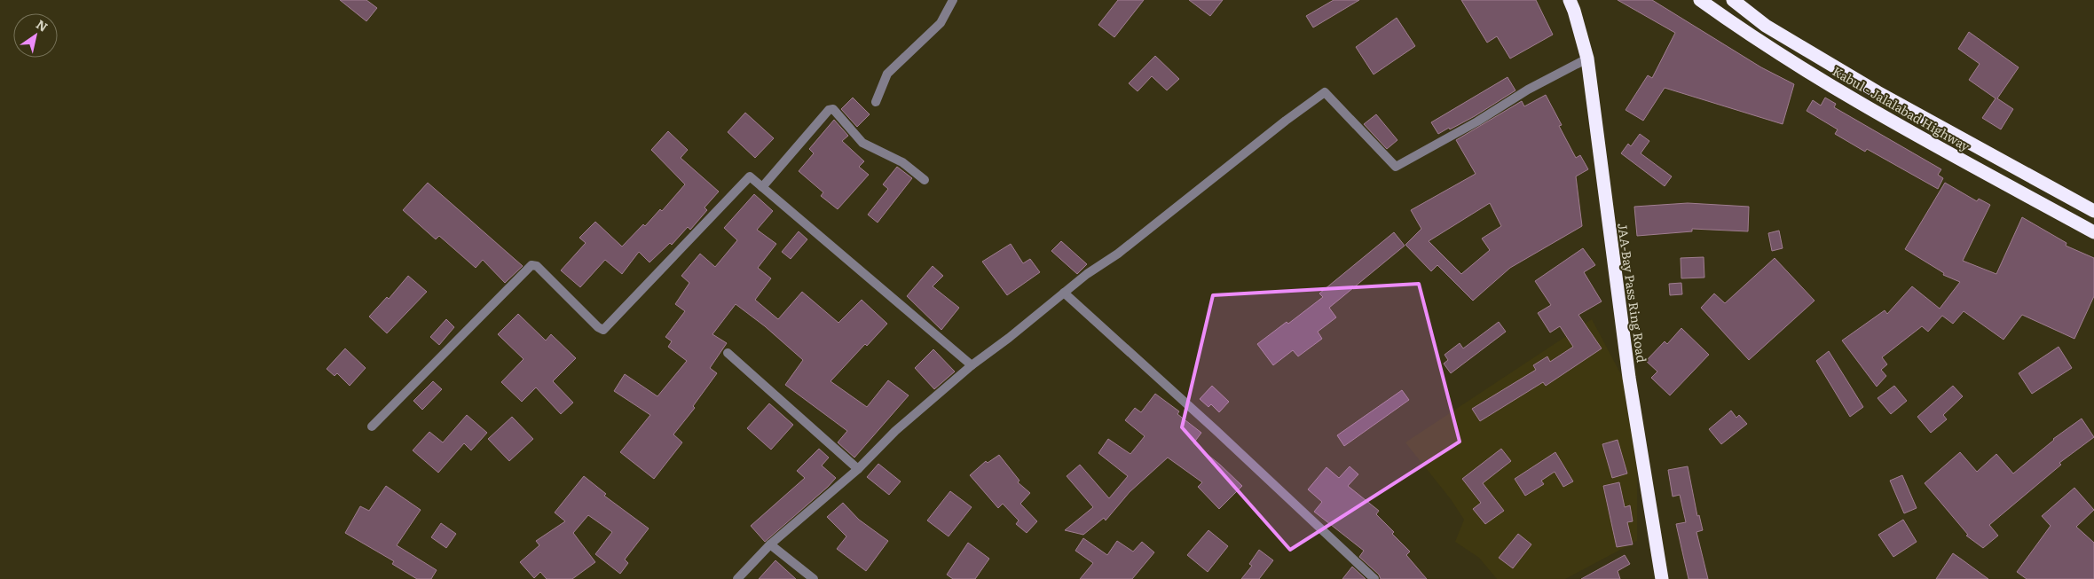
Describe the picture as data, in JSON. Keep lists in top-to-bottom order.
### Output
{
  "streets": {
    "highway": ["Kabul - Jalalabad Highway", "JAA-Bay Pass Ring Road"]
  },
  "north": "top right"
}
